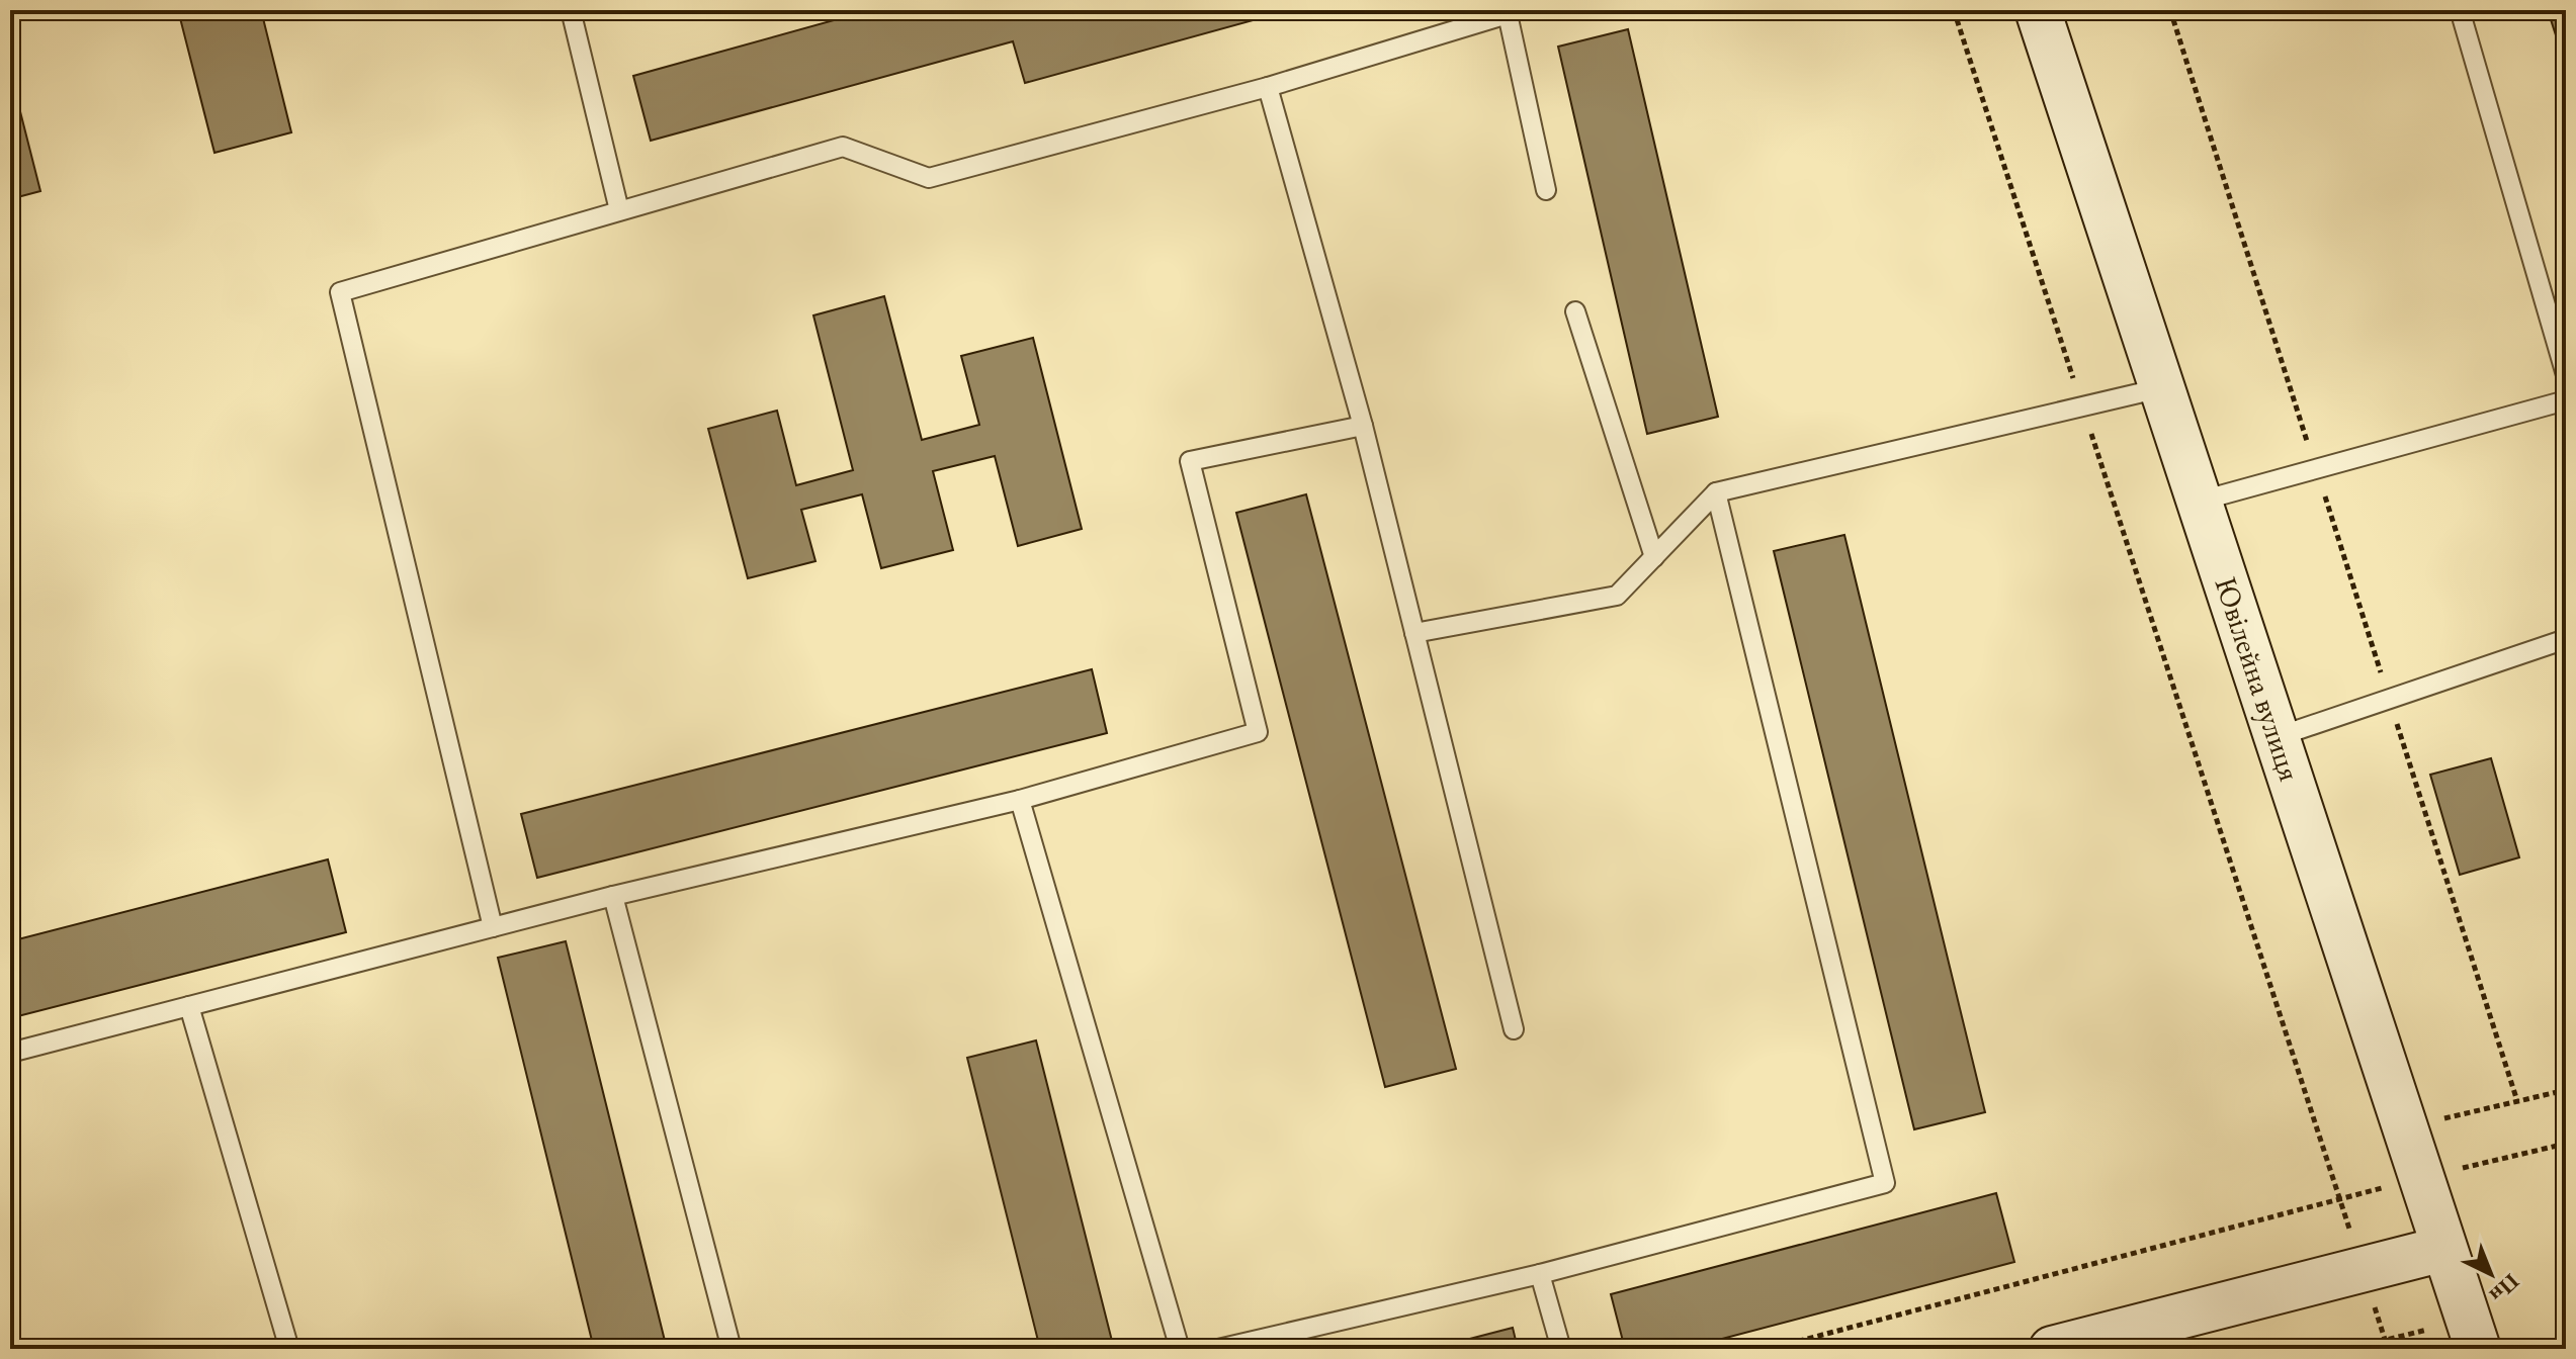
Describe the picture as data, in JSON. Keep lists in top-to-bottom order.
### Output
{
  "streets": {
    "street": ["Ювілейна вулиця"]
  },
  "north": "bottom right"
}
